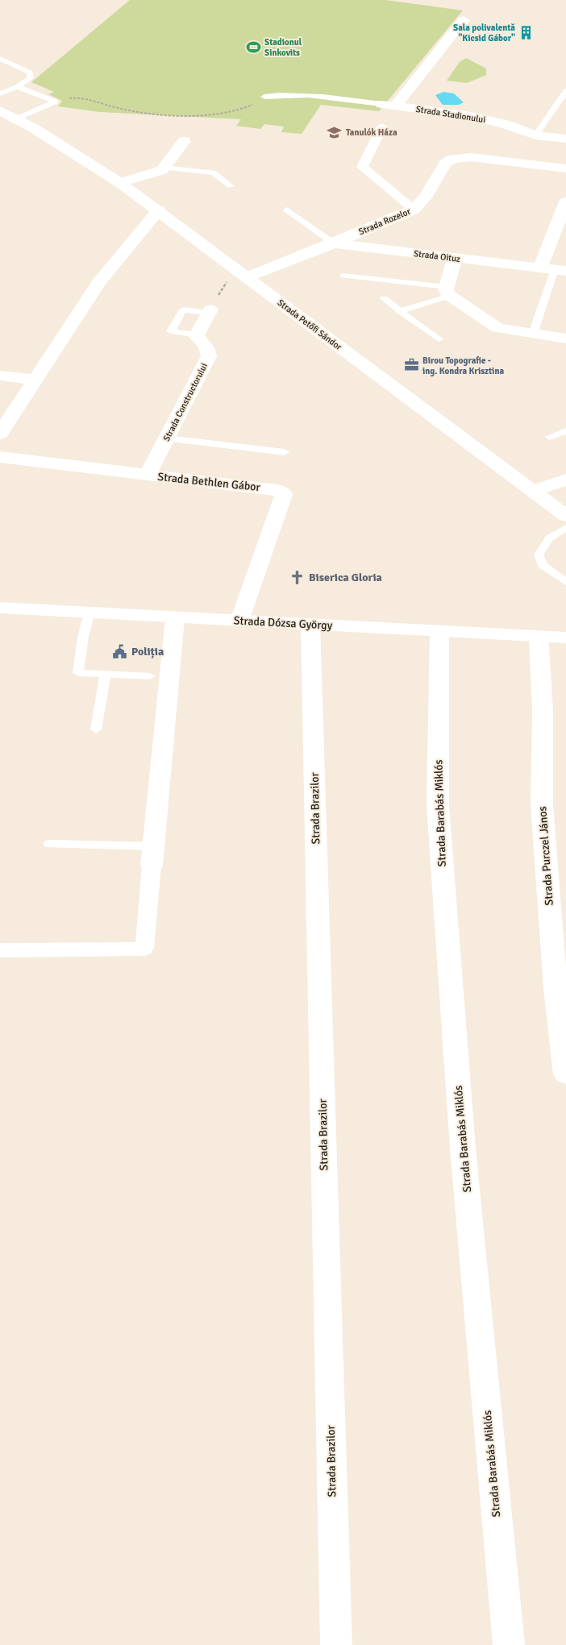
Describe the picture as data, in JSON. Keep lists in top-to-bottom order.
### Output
{
  "streets": {
    "street": [
      "Strada Stadionului",
      "Strada Rozelor",
      "Strada Oituz",
      "Strada Petőfi Sándor",
      "Strada Constructorului",
      "Strada Bethlen Gábor",
      "Strada Dózsa György",
      "Strada Brazilor",
      "Strada Barabás Miklós",
      "Strada Purczel János"
    ]
  },
  "crossings": [
    ["Strada Rozelor", "Strada Oituz"],
    ["Strada Rozelor", "Strada Petőfi Sándor"],
    ["Strada Constructorului", "Strada Bethlen Gábor"],
    ["Strada Bethlen Gábor", "Strada Dózsa György"],
    ["Strada Dózsa György", "Strada Brazilor"],
    ["Strada Dózsa György", "Strada Barabás Miklós"],
    ["Strada Dózsa György", "Strada Purczel János"]
  ],
  "places": {
    "building": ["Sala polivalentă \"Kicsid Gábor\""],
    "sports": ["Stadionul Sinkovits"],
    "school or university": ["Tanulók Háza"],
    "office": ["Birou Topografie - ing. Kondra Krisztina"],
    "church": ["Biserica Gloria"],
    "public building": ["Poliția"]
  }
}
